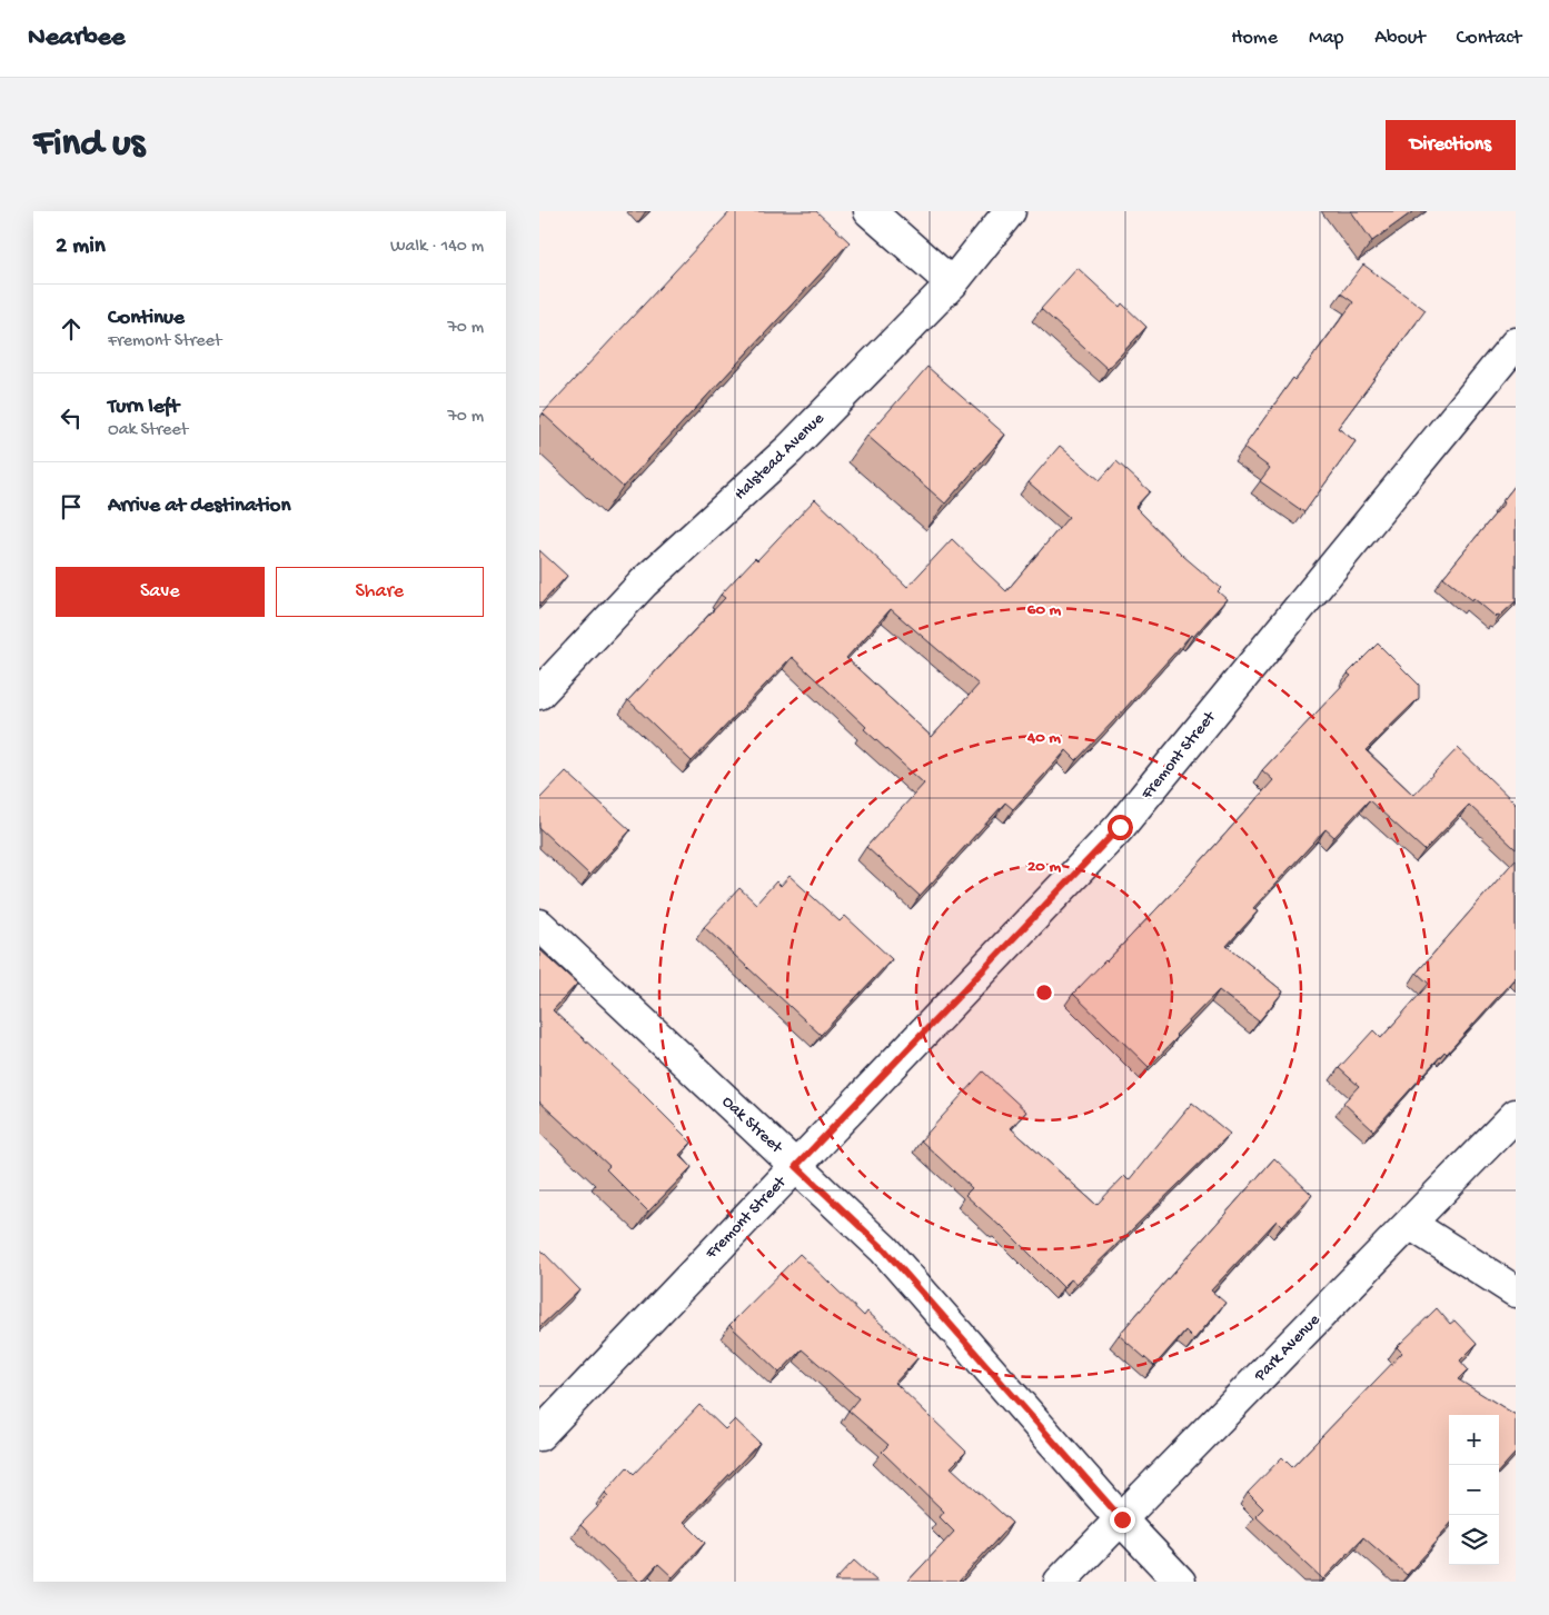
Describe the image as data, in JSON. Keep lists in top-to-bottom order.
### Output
{
  "streets": {
    "street": [
      "Halstead Avenue",
      "Fremont Street",
      "Oak Street",
      "Park Avenue"
    ]
  },
  "crossings": [
    ["Fremont Street", "Oak Street"],
    ["Oak Street", "Park Avenue"]
  ],
  "page": {
    "header": "Nearbee",
    "nav": [
      "Home",
      "Map",
      "About",
      "Contact"
    ],
    "buttons": [
      "Directions",
      ["Save", "Share"]
    ],
    "title": "Find us",
    "heading": ["2 min", "Walk · 140 m"],
    "list": [
      ["Continue", "Fremont Street", "70 m"],
      ["Turn left", "Oak Street", "70 m"],
      "Arrive at destination"
    ],
    "map_buttons": ["+", "−"]
  },
  "rings": ["60 m", "40 m", "20 m"]
}
